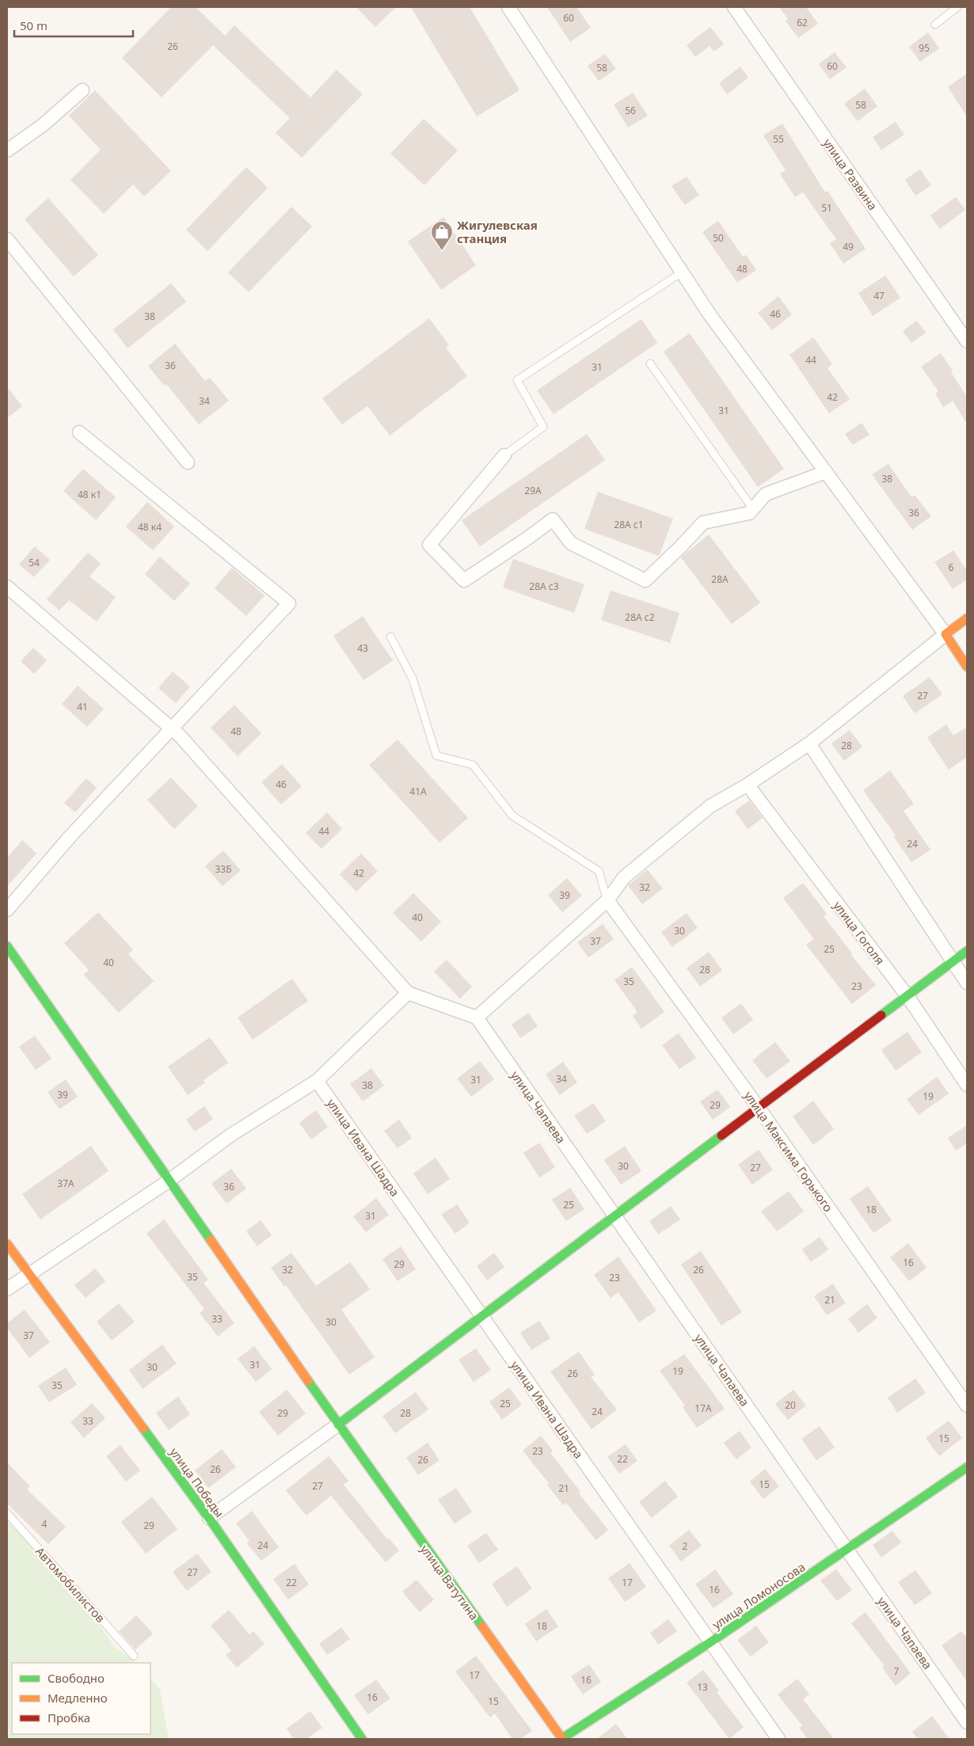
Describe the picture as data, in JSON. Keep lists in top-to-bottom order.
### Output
{
  "streets": {
    "street": [
      "улица Развина",
      "улица Гоголя",
      "улица Чапаева",
      "улица Ивана Шадра",
      "улица Максима Горького",
      "улица Победы",
      "улица Ватутина",
      "улица Ломоносова"
    ],
    "lane": ["Автомобилистов"]
  },
  "crossings": [
    ["улица Чапаева", "улица Ломоносова"],
    ["улица Ивана Шадра", "улица Ломоносова"],
    ["улица Ватутина", "улица Ломоносова"]
  ],
  "places": {
    "shop": ["Жигулевская станция"]
  },
  "house_numbers": [
    "60",
    "62",
    "26",
    "95",
    "60",
    "58",
    "58",
    "56",
    "55",
    "51",
    "50",
    "49",
    "48",
    "47",
    "46",
    "38",
    "44",
    "36",
    "31",
    "42",
    "34",
    "31",
    "38",
    "29А",
    "48 к1",
    "36",
    "28А с1",
    "48 к4",
    "54",
    "6",
    "28А",
    "28А с3",
    "28А с2",
    "43",
    "27",
    "41",
    "48",
    "28",
    "46",
    "41А",
    "44",
    "24",
    "33Б",
    "42",
    "32",
    "39",
    "40",
    "30",
    "37",
    "25",
    "40",
    "28",
    "35",
    "23",
    "34",
    "31",
    "38",
    "39",
    "19",
    "29",
    "30",
    "27",
    "37А",
    "36",
    "25",
    "18",
    "31",
    "16",
    "29",
    "32",
    "26",
    "35",
    "23",
    "21",
    "33",
    "30",
    "37",
    "31",
    "30",
    "19",
    "26",
    "35",
    "25",
    "20",
    "17А",
    "24",
    "29",
    "28",
    "33",
    "15",
    "23",
    "22",
    "26",
    "26",
    "15",
    "27",
    "21",
    "4",
    "29",
    "24",
    "2",
    "27",
    "22",
    "17",
    "16",
    "18",
    "7",
    "17",
    "16",
    "13",
    "16",
    "15"
  ],
  "legend": ["Свободно", "Медленно", "Пробка"],
  "scale_bar": "50 m"
}
